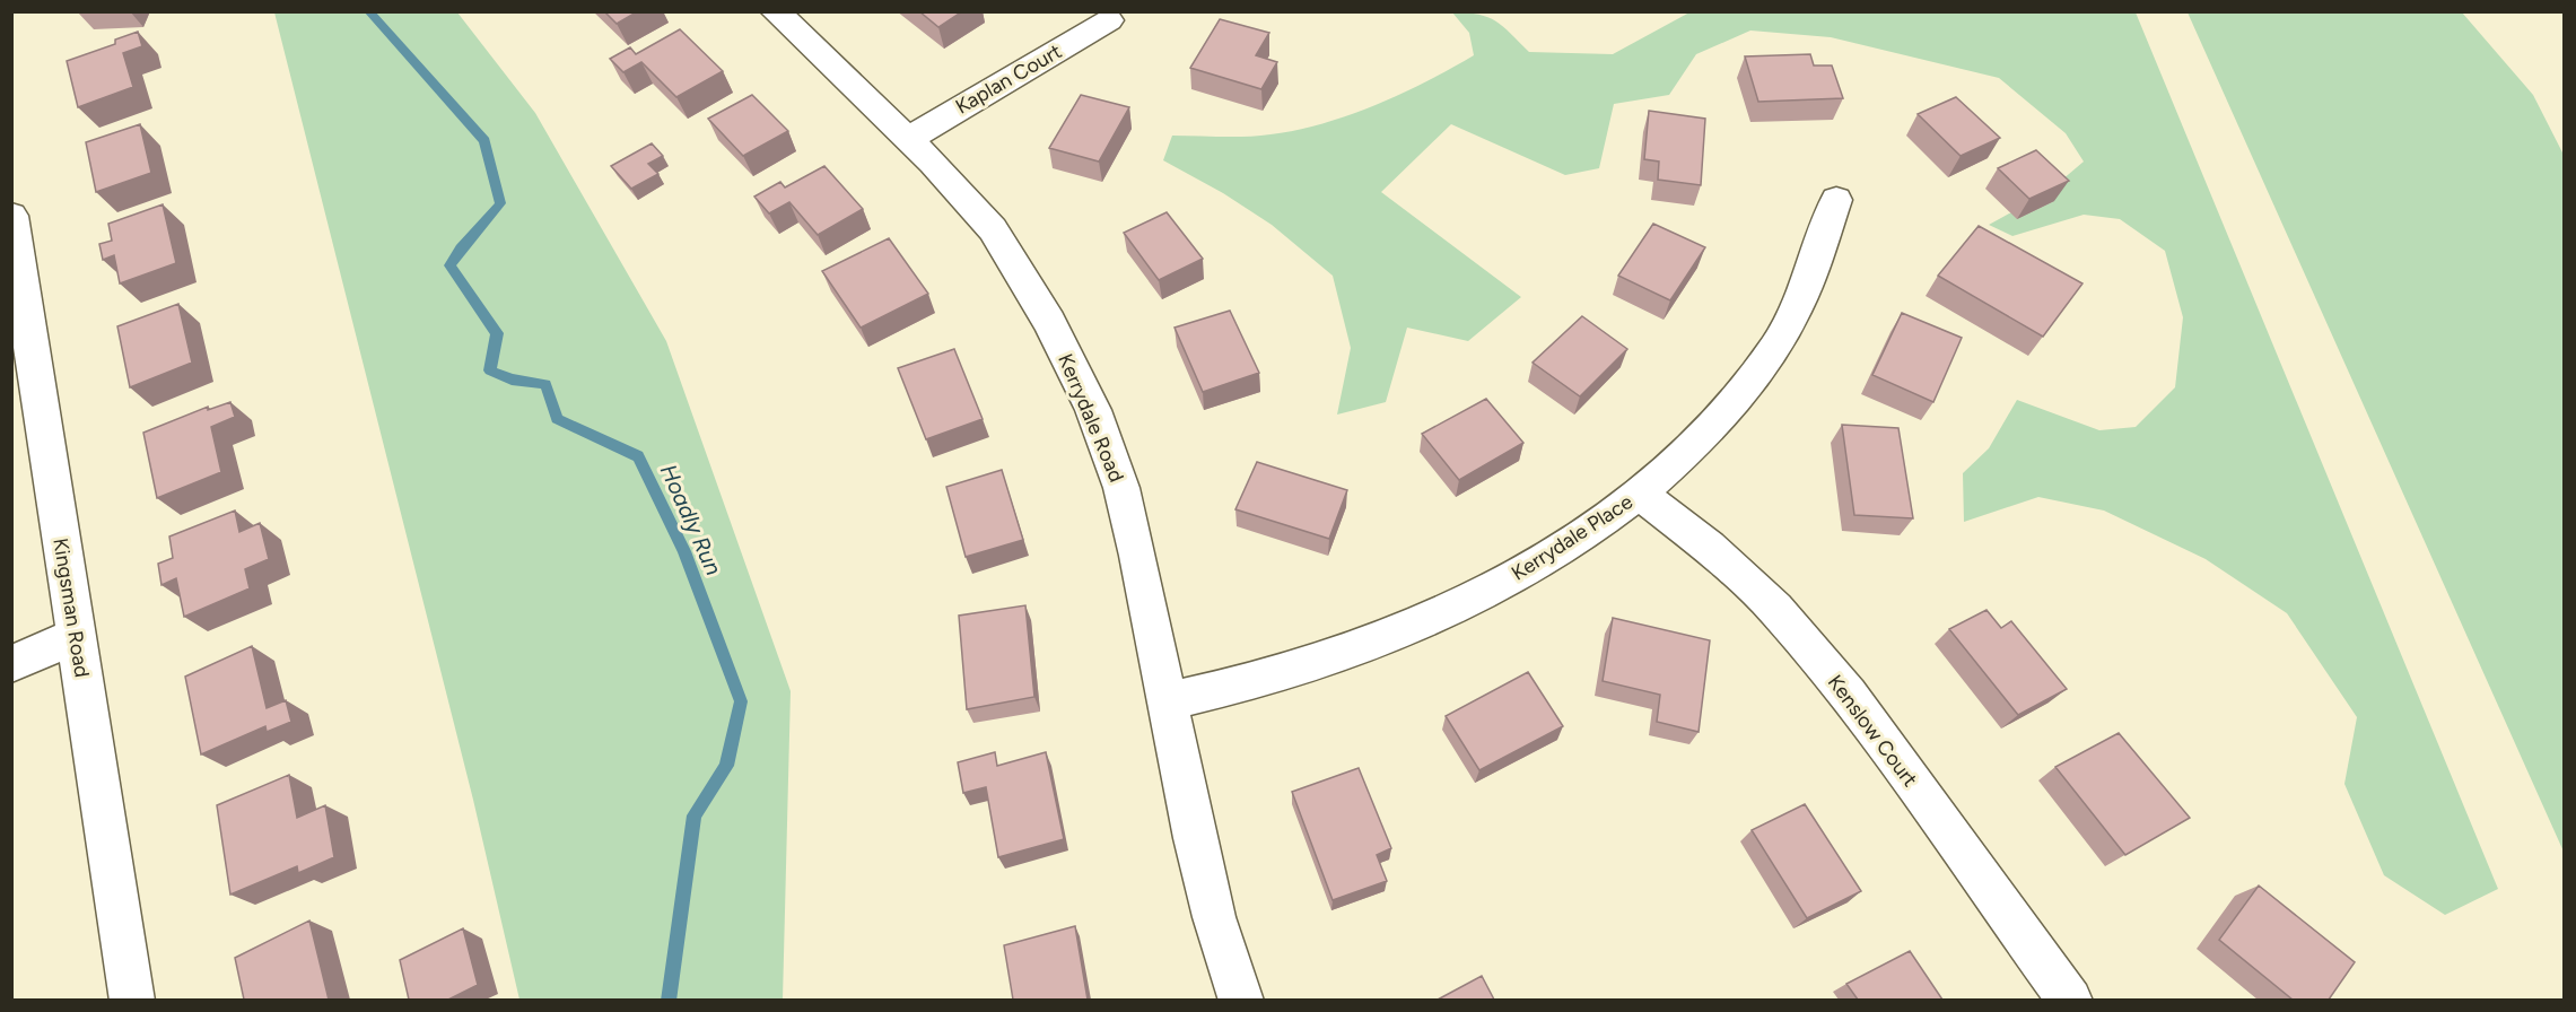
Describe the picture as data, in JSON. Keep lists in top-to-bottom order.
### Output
{
  "streets": {
    "street": [
      "Kaplan Court",
      "Kerrydale Road",
      "Kerrydale Place",
      "Kingsman Road",
      "Kenslow Court"
    ]
  },
  "crossings": [
    ["Kaplan Court", "Kerrydale Road"],
    ["Kerrydale Road", "Kerrydale Place"],
    ["Kerrydale Place", "Kenslow Court"]
  ],
  "water": ["Hoadly Run"]
}
